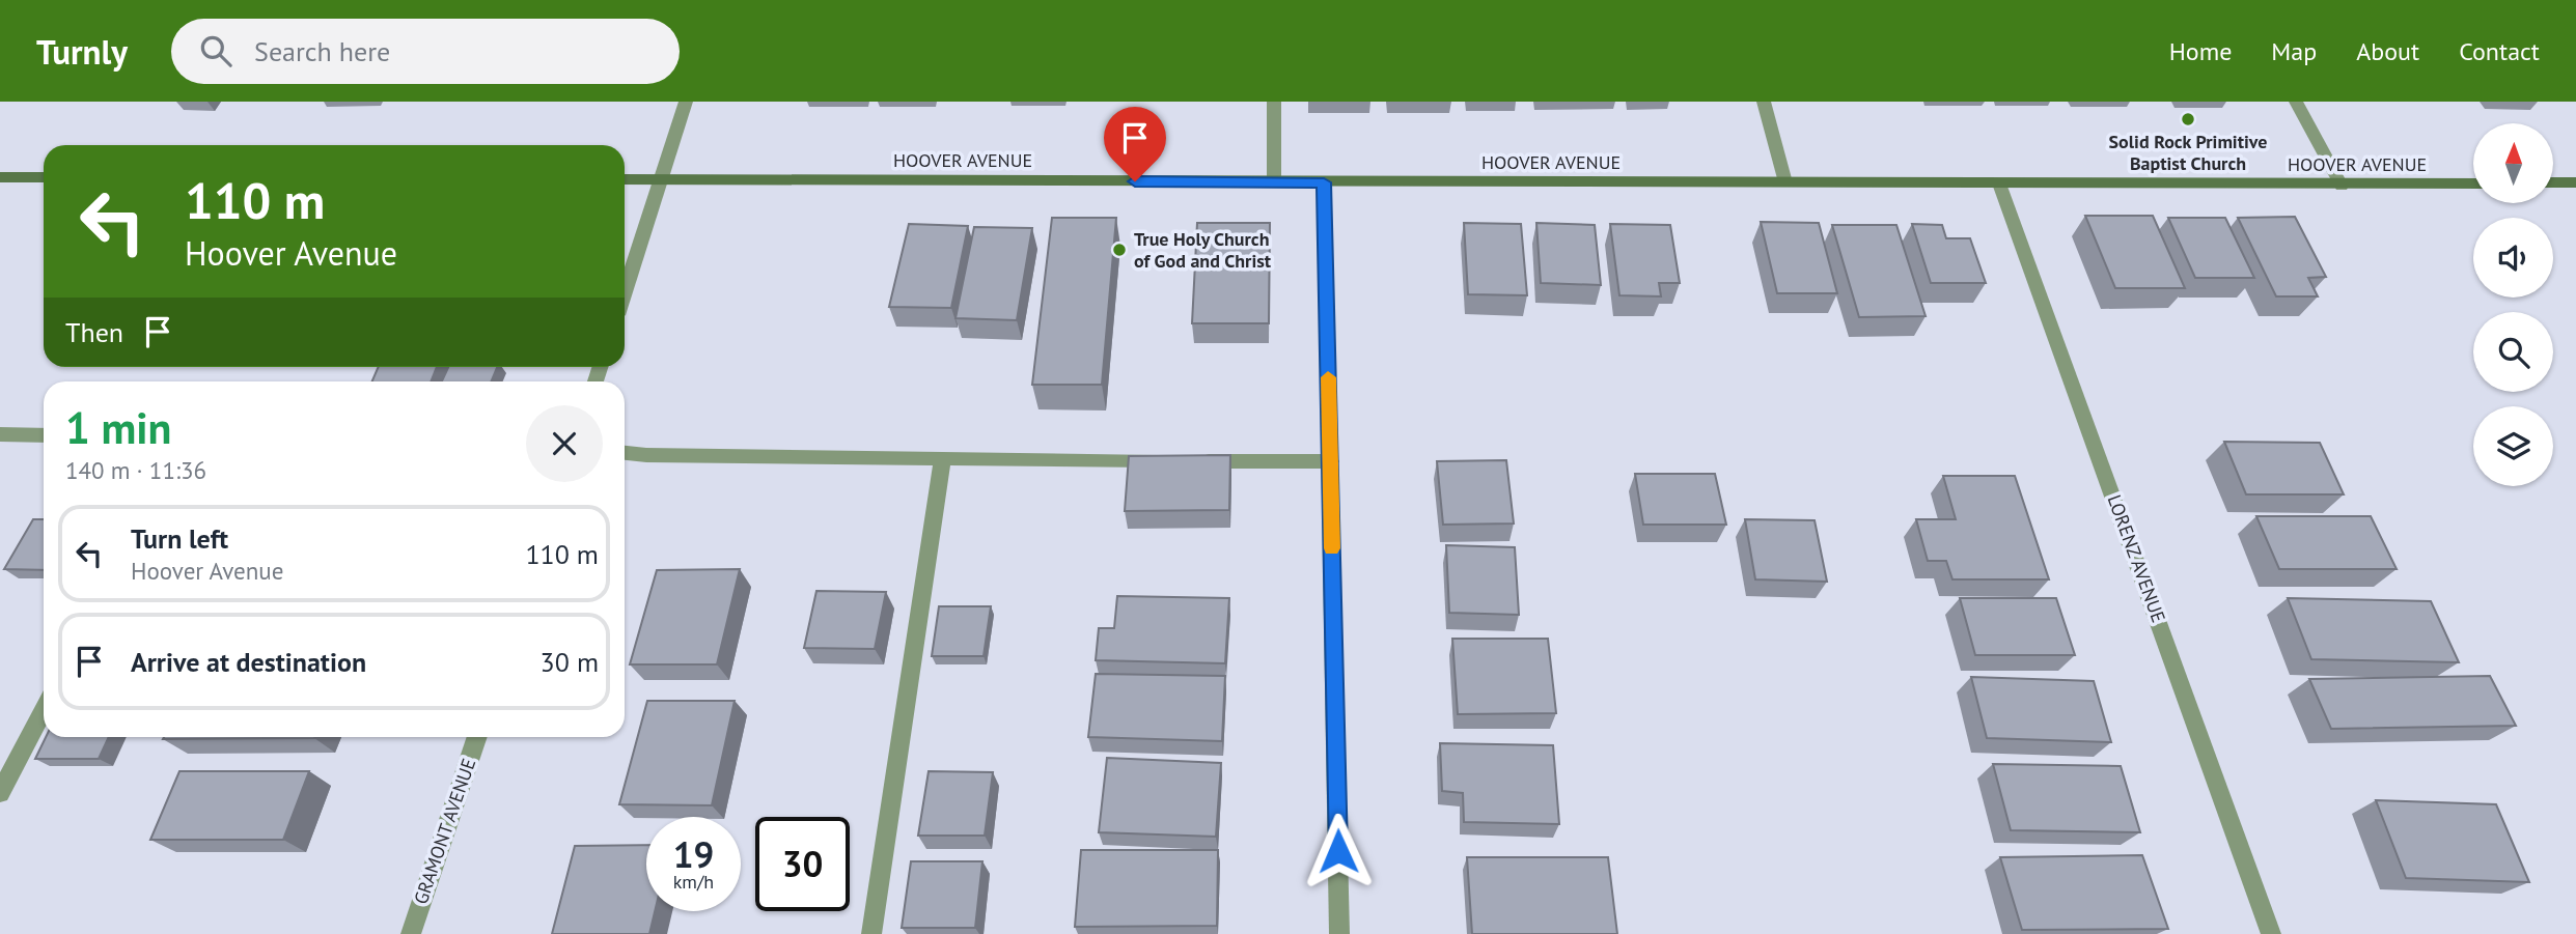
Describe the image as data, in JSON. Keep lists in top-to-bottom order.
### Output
{
  "streets": {
    "street": ["HOOVER AVENUE", "LORENZ AVENUE", "GRAMONT AVENUE"]
  },
  "crossings": [
    ["HOOVER AVENUE", "LORENZ AVENUE"]
  ],
  "places": ["Solid Rock Primitive Baptist Church", "True Holy Church of God and Christ"],
  "north": "top",
  "page": {
    "header": "Turnly",
    "search": "Search here",
    "nav": [
      "Home",
      "Map",
      "About",
      "Contact"
    ],
    "turn": ["110 m", "Hoover Avenue"],
    "then": "Then",
    "heading": ["1 min", "140 m · 11:36"],
    "list": [
      {
        "name": "Turn left",
        "note": "Hoover Avenue",
        "value": "110 m"
      },
      {
        "name": "Arrive at destination",
        "value": "30 m"
      }
    ],
    "speed": "19 km/h",
    "limit": "30"
  }
}
